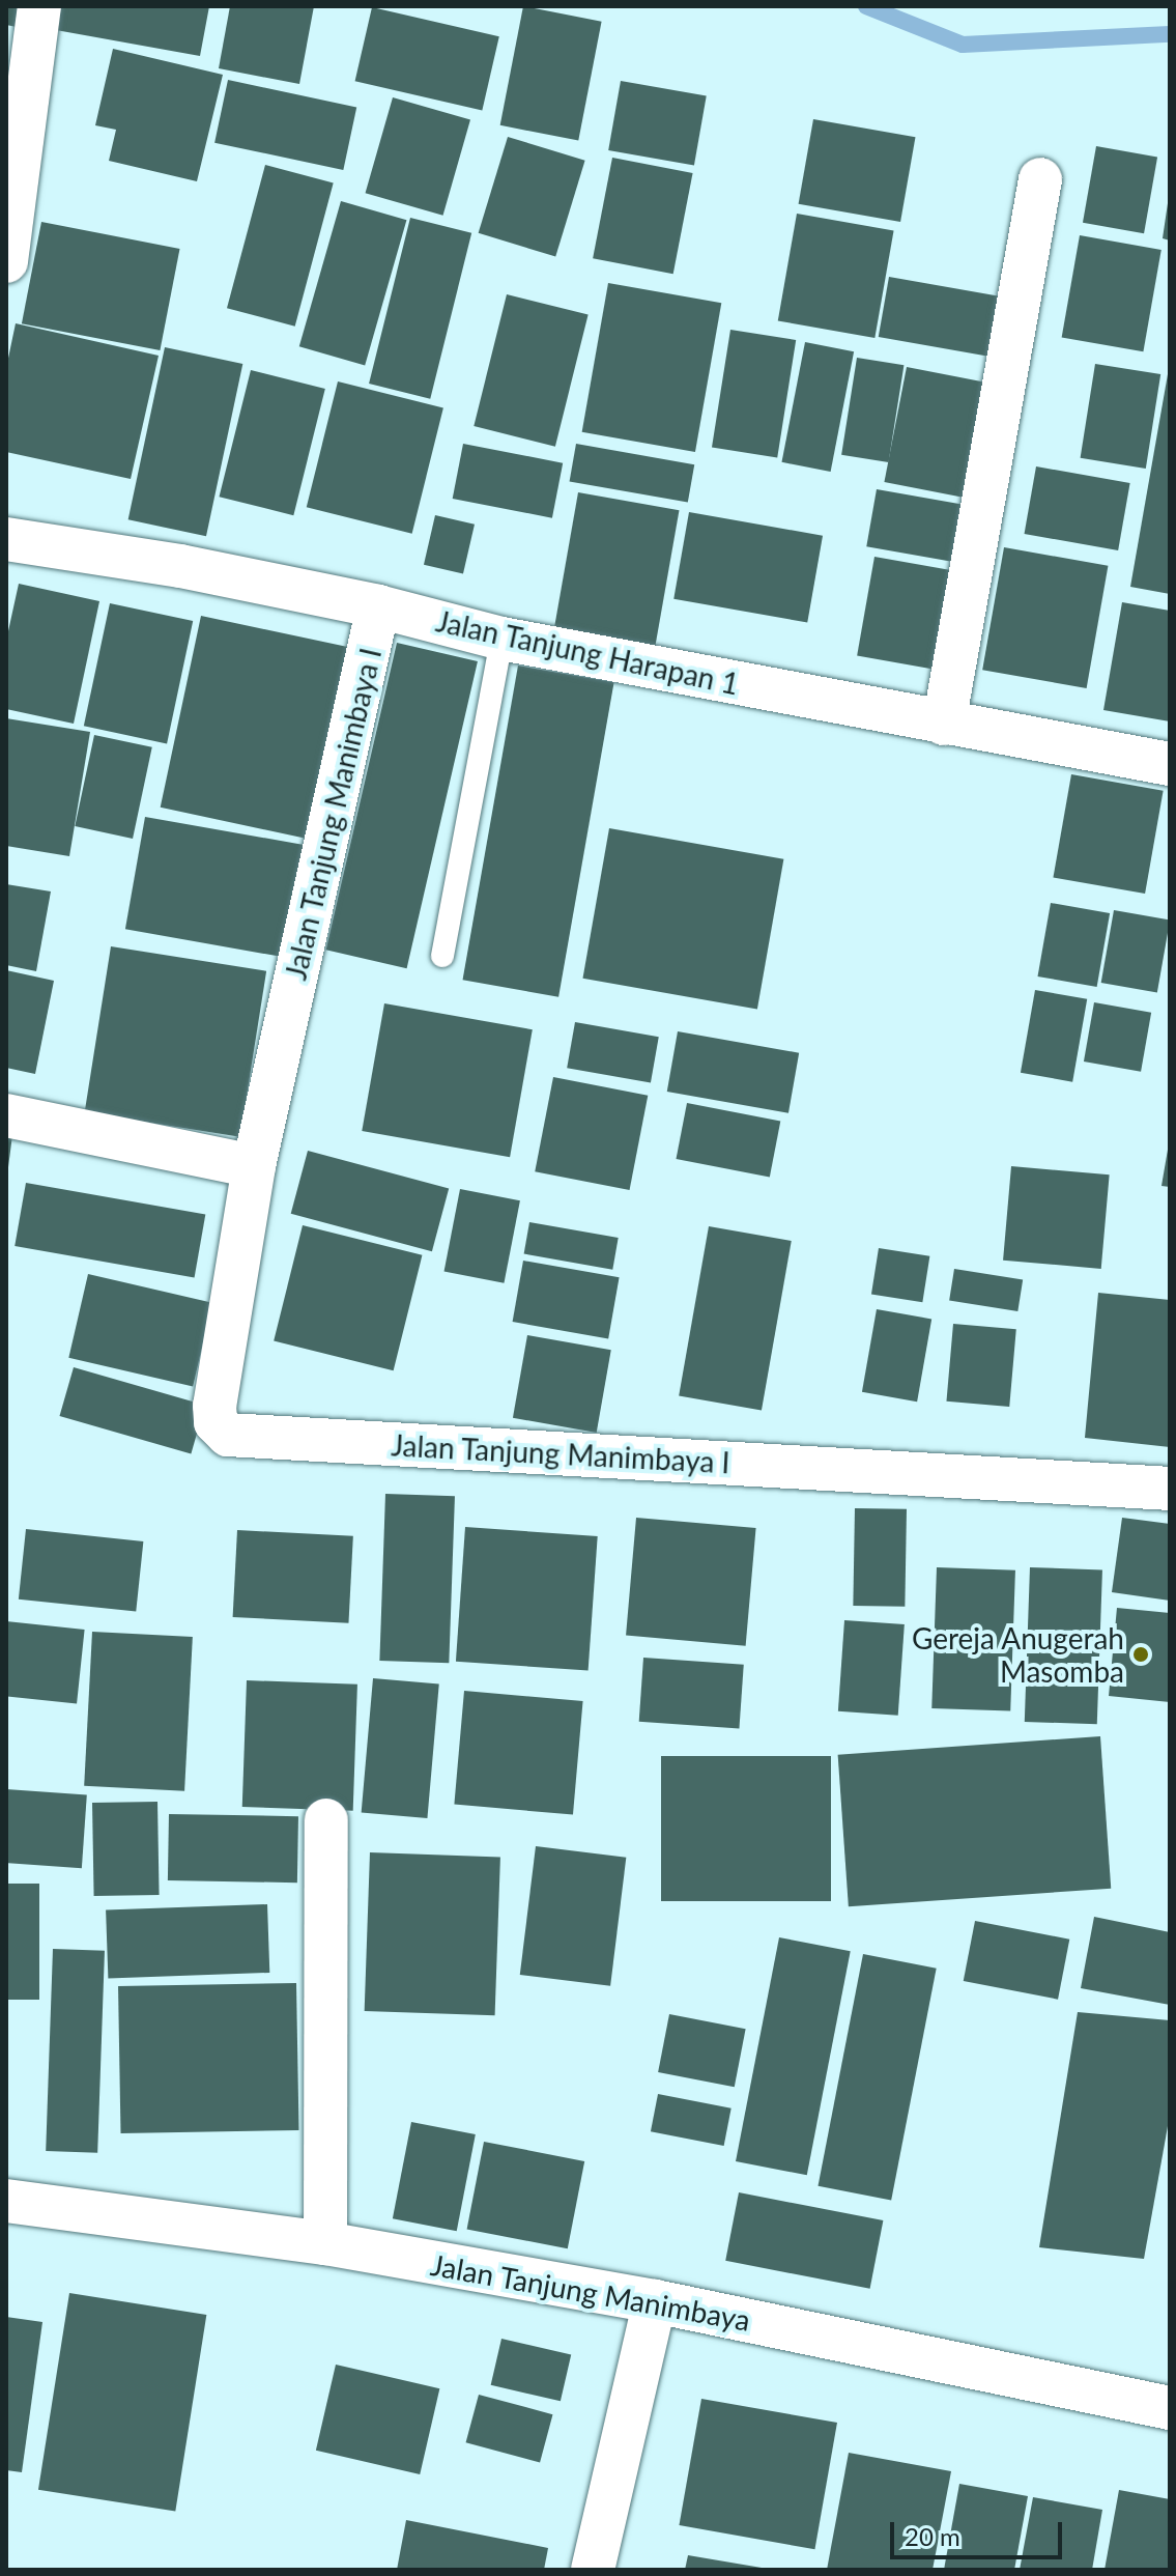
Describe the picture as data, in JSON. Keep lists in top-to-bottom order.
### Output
{
  "streets": {
    "street": ["Jalan Tanjung Harapan 1", "Jalan Tanjung Manimbaya I", "Jalan Tanjung Manimbaya"]
  },
  "crossings": [
    ["Jalan Tanjung Harapan 1", "Jalan Tanjung Manimbaya I"]
  ],
  "places": ["Gereja Anugerah Masomba"],
  "scale_bar": "20 m"
}
